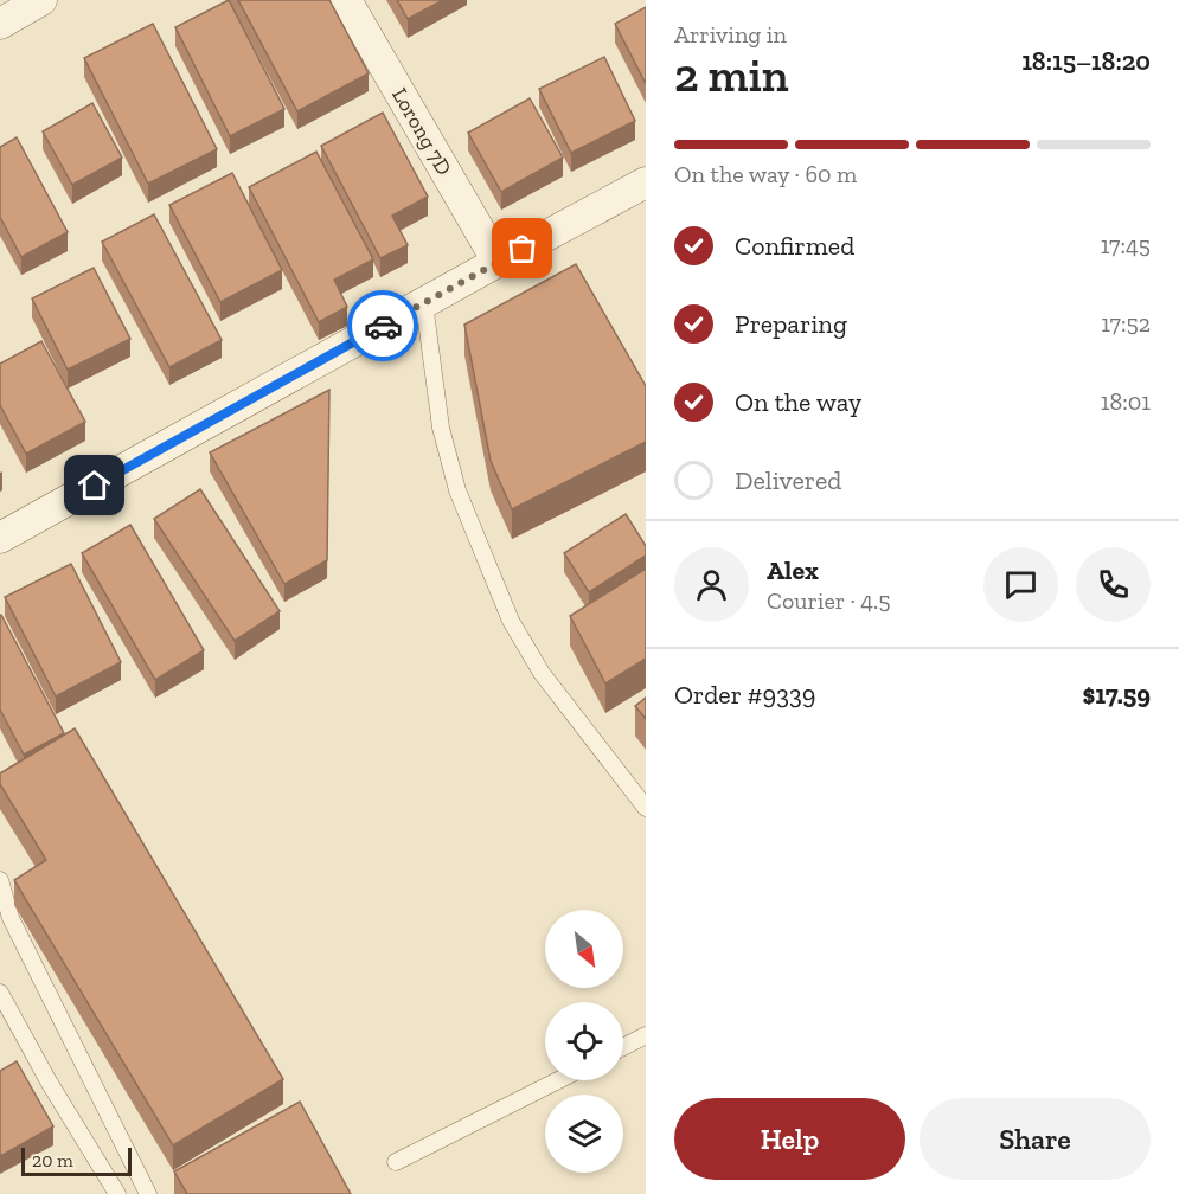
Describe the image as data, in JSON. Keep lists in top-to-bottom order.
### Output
{
  "streets": {
    "street": ["Lorong 7D"]
  },
  "scale_bar": "20 m",
  "north": "bottom right",
  "page": {
    "heading": ["2 min", "Arriving in", "18:15–18:20"],
    "panel": [
      "Alex",
      "Courier · 4.5",
      "Order #9339",
      "$17.59"
    ],
    "bar": "On the way · 60 m",
    "list": [
      ["Confirmed", "17:45"],
      ["Preparing", "17:52"],
      ["On the way", "18:01"],
      "Delivered"
    ],
    "buttons": ["Help", "Share"],
    "scale": "20 m"
  }
}
